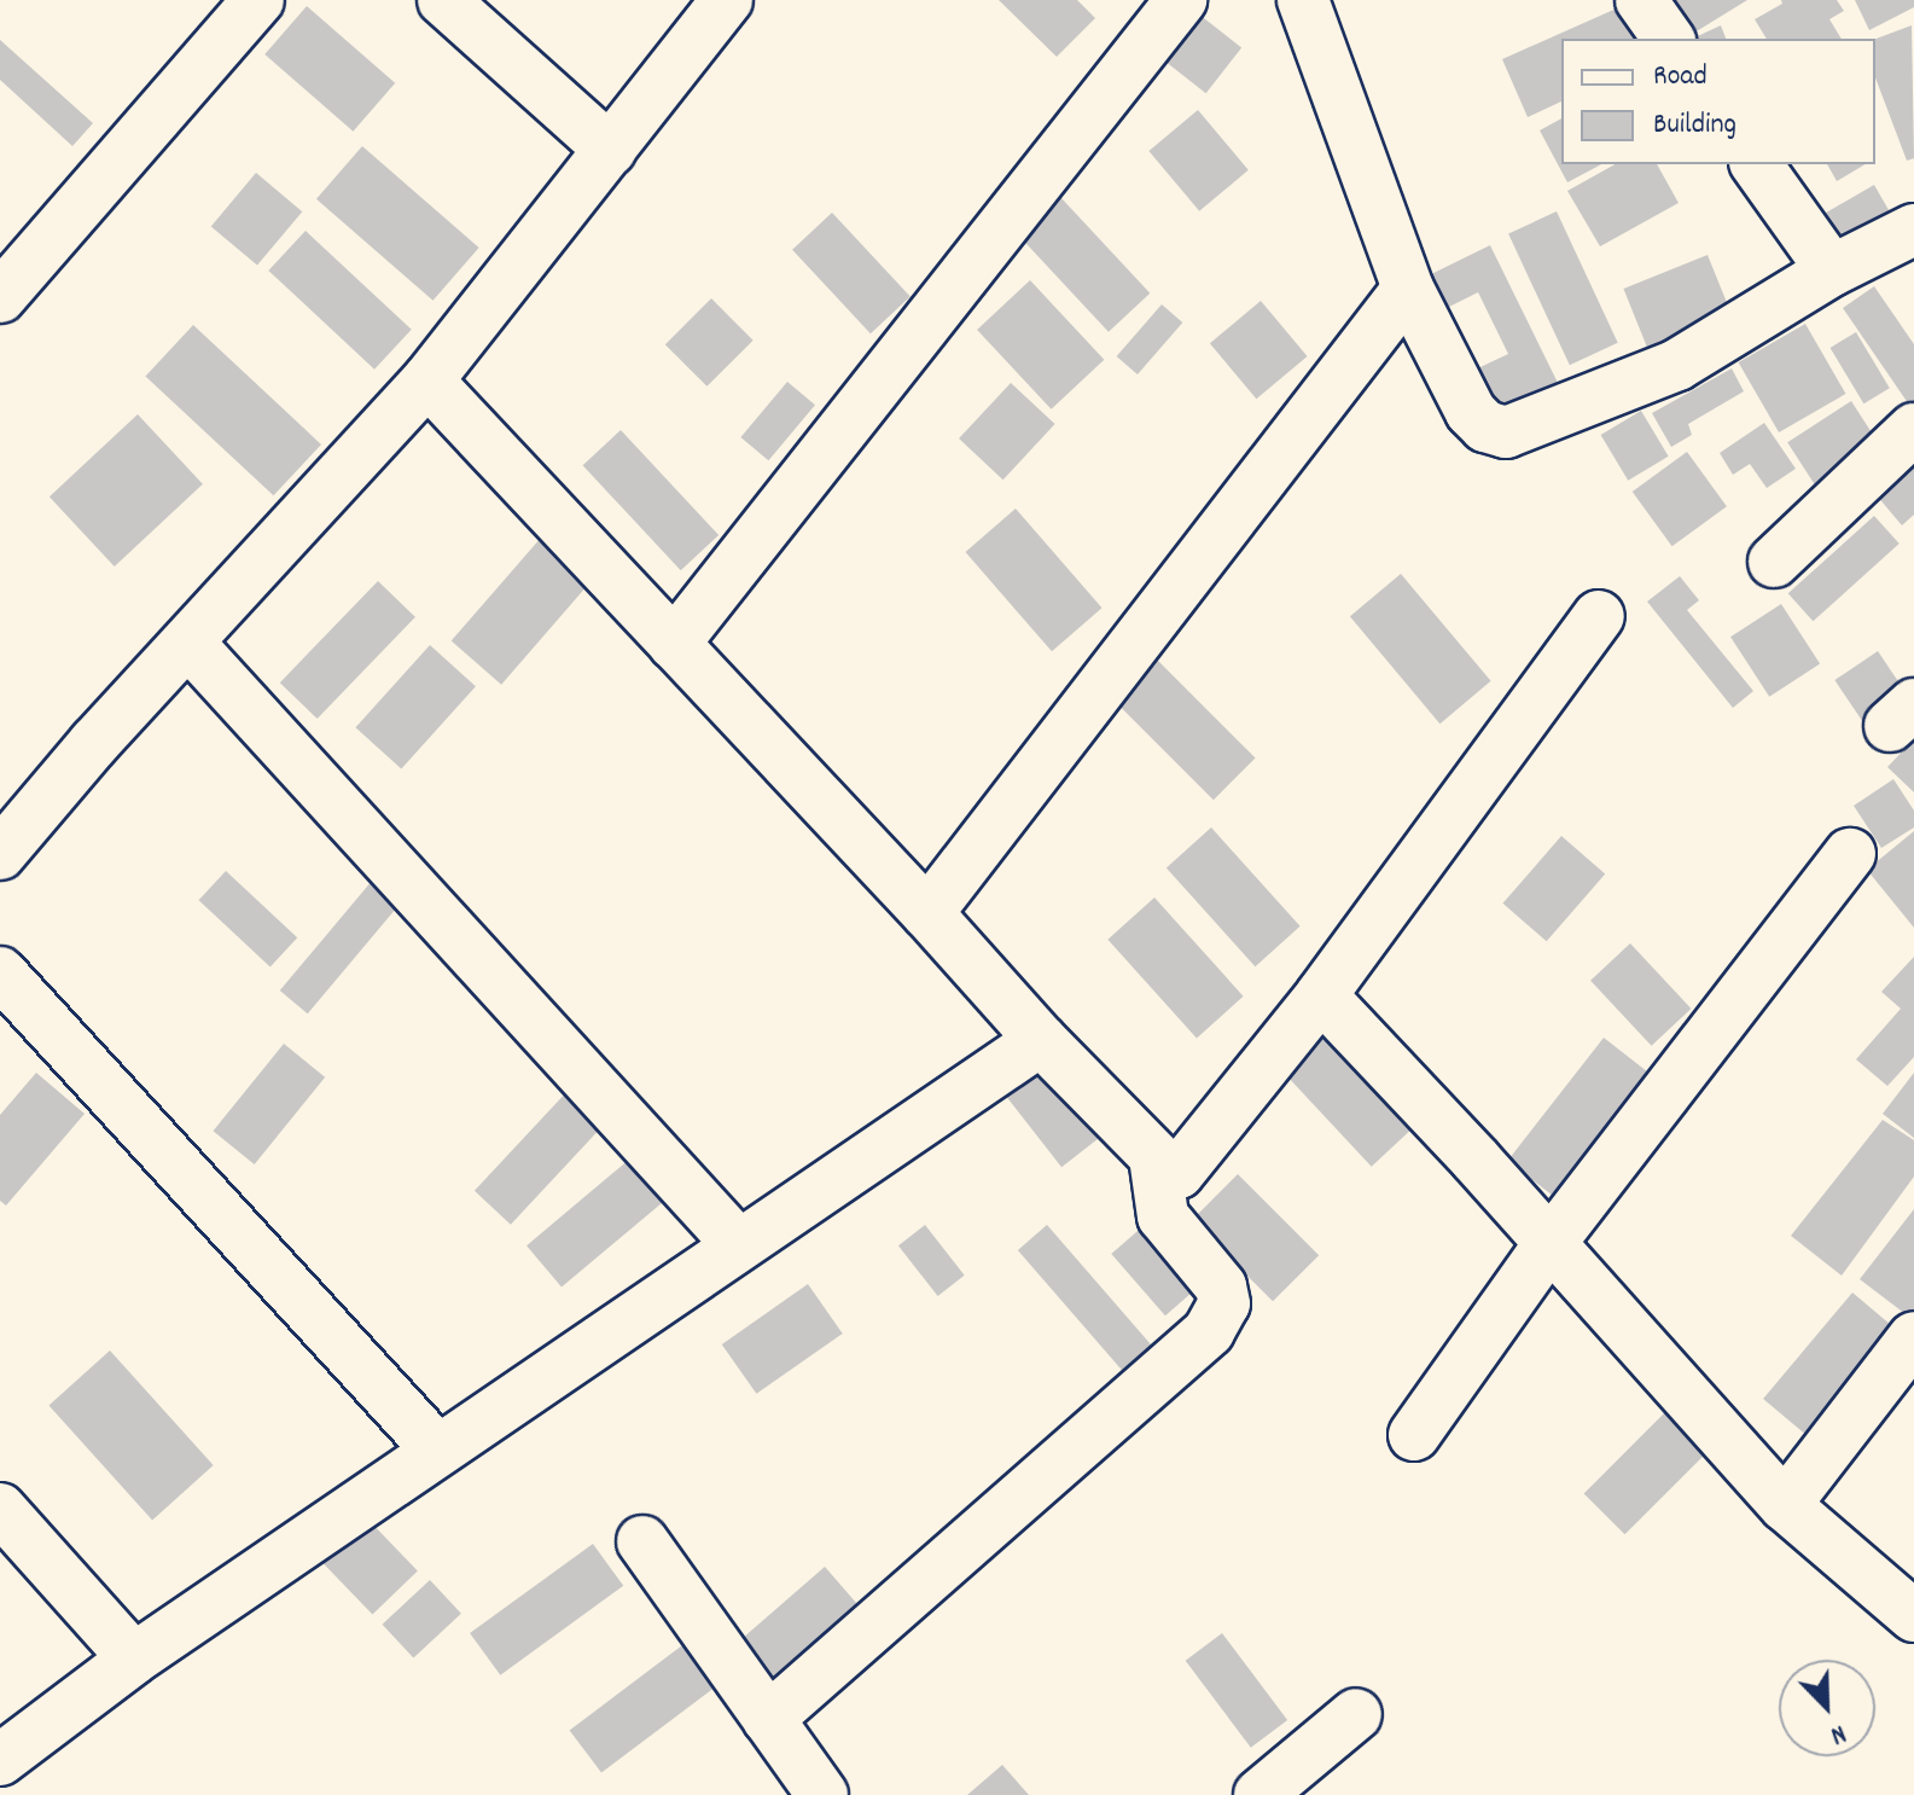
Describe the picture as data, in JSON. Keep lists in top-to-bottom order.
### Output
{
  "legend": ["Road", "Building"],
  "north": "bottom right"
}
